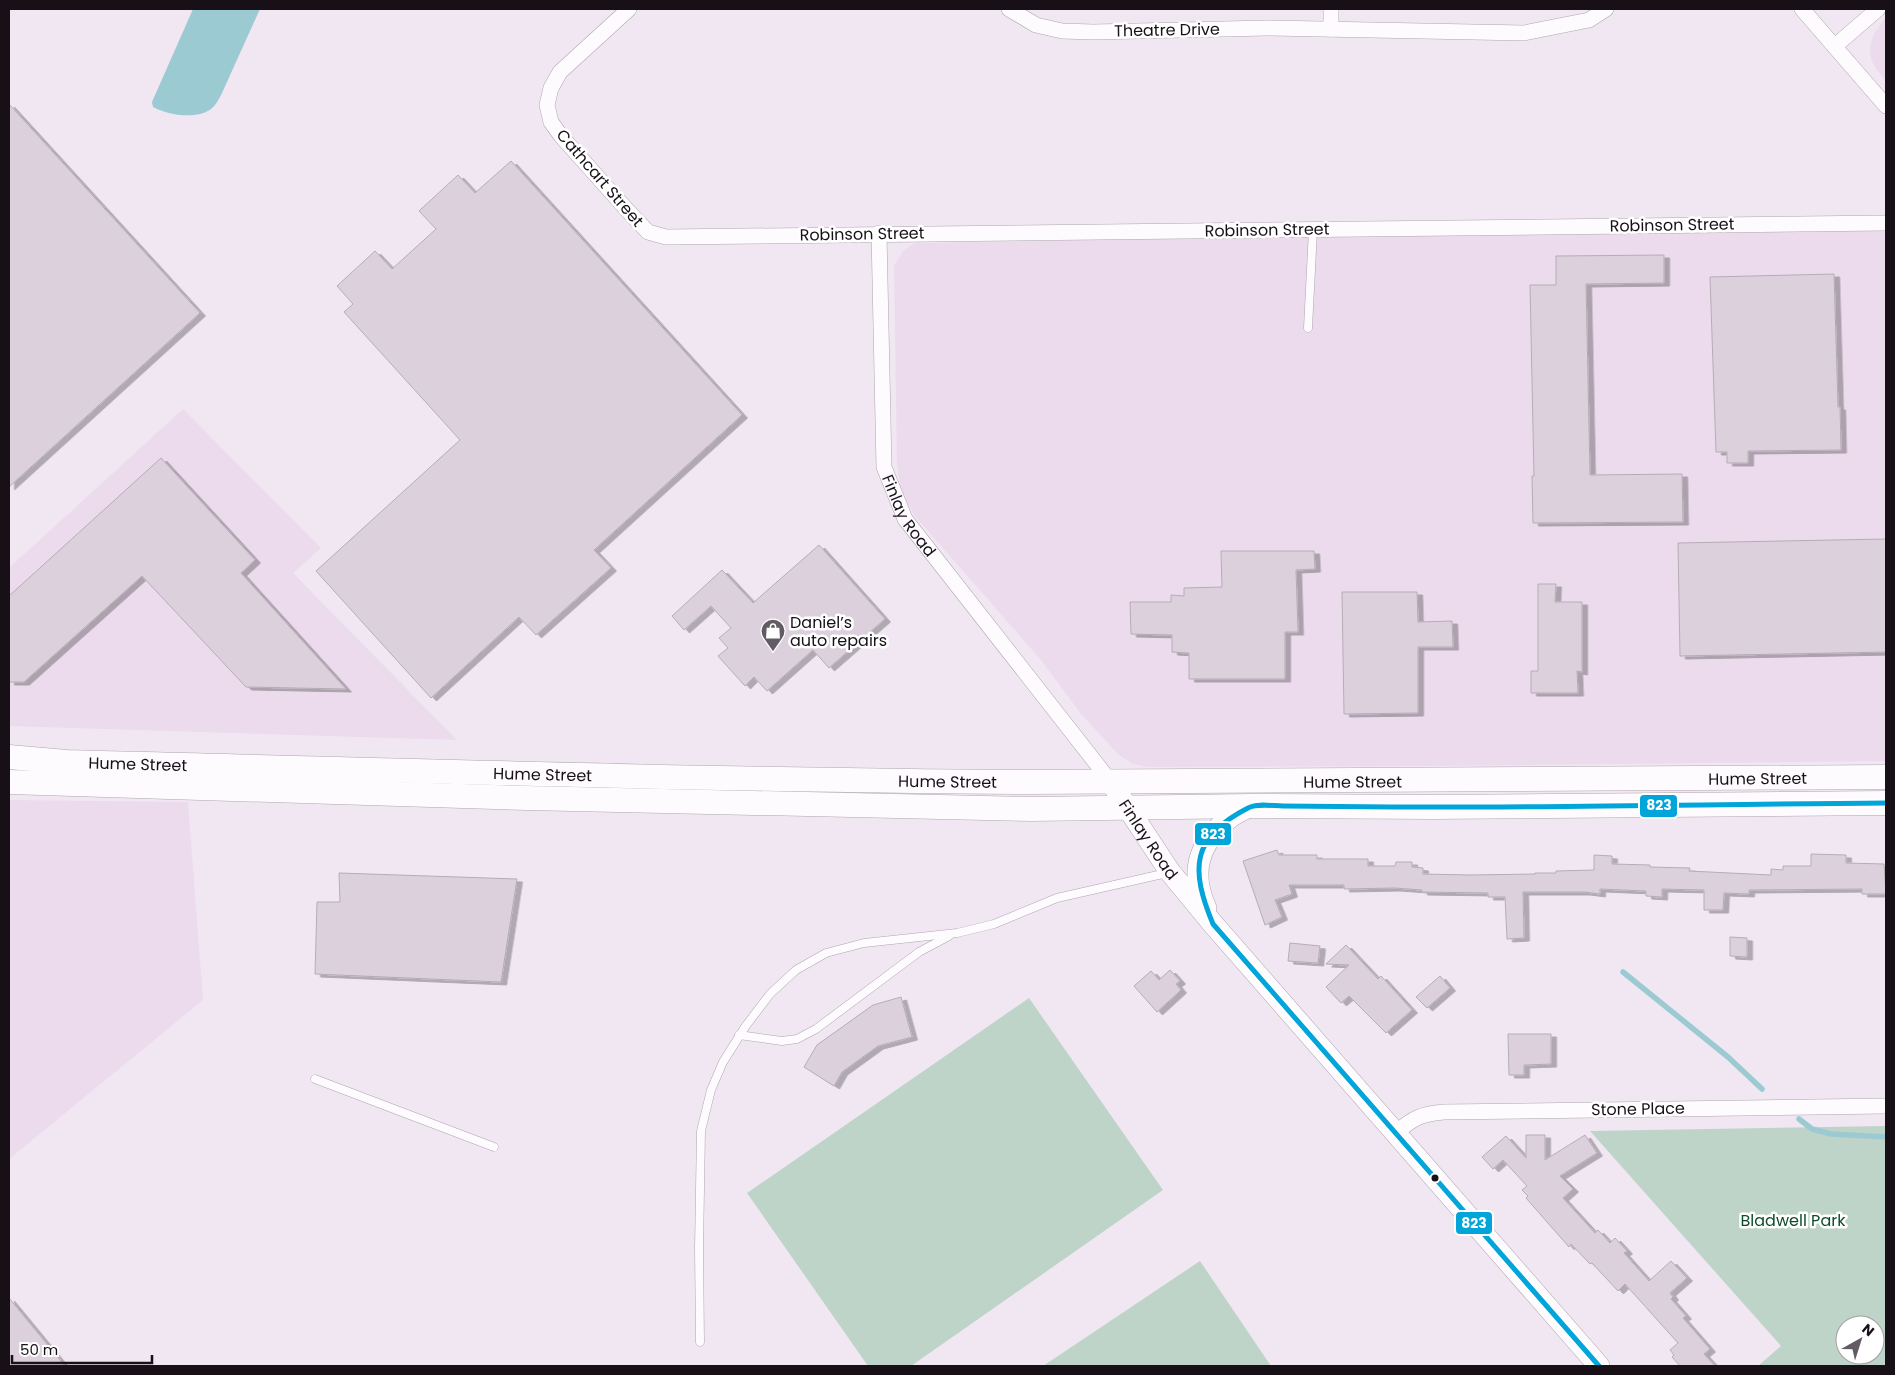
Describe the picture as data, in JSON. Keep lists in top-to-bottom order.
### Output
{
  "streets": {
    "main road": ["Hume Street"],
    "street": [
      "Theatre Drive",
      "Cathcart Street",
      "Robinson Street",
      "Finlay Road",
      "Stone Place"
    ]
  },
  "crossings": [
    ["Cathcart Street", "Robinson Street"],
    ["Robinson Street", "Finlay Road"],
    ["Finlay Road", "Hume Street"],
    ["Finlay Road", "Stone Place"]
  ],
  "parks": ["Bladwell Park"],
  "places": {
    "shop": ["Daniel’s auto repairs"]
  },
  "lines": ["transit line 823"],
  "scale_bar": "50 m",
  "north": "top right"
}
